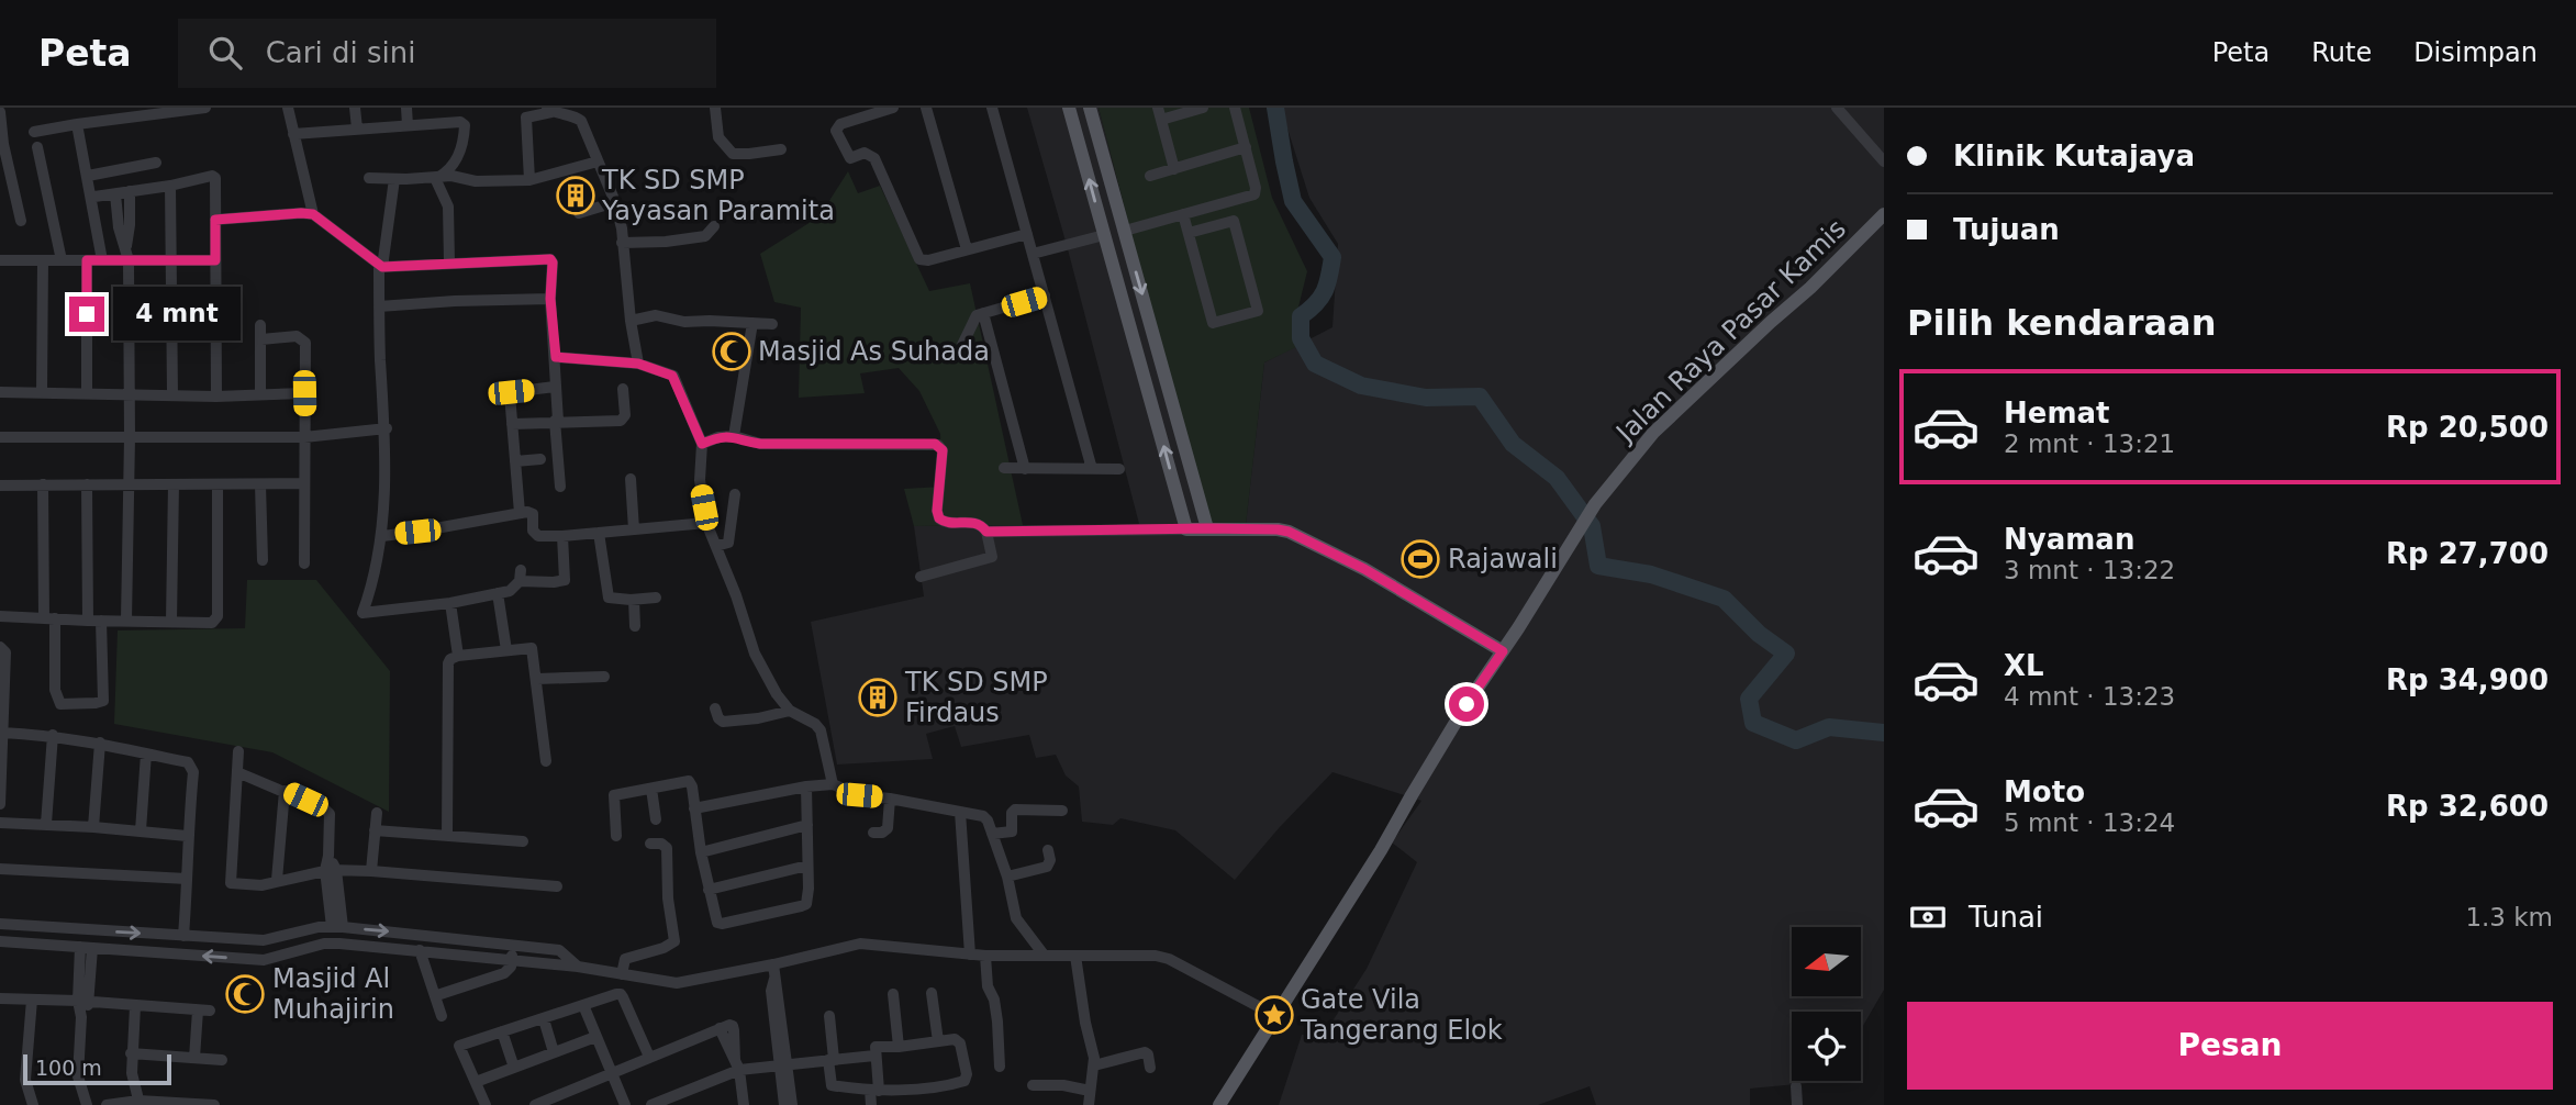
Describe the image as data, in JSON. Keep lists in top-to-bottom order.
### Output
{
  "streets": {
    "main road": ["Jalan Raya Pasar Kamis"]
  },
  "places": {
    "building": ["TK SD SMP Yayasan Paramita", "TK SD SMP Firdaus"],
    "mosque": ["Masjid As Suhada", "Masjid Al Muhajirin"],
    "sports": ["Rajawali"],
    "place": ["Gate Vila Tangerang Elok"]
  },
  "scale_bar": "100 m",
  "north": "left",
  "page": {
    "header": "Peta",
    "search": "Cari di sini",
    "nav": ["Peta", "Rute", "Disimpan"],
    "banner": ["Klinik Kutajaya", "Tujuan"],
    "heading": "Pilih kendaraan",
    "bubble": "4 mnt",
    "list": [
      {
        "name": "Hemat",
        "note": "2 mnt · 13:21",
        "value": "Rp 20,500"
      },
      {
        "name": "Nyaman",
        "note": "3 mnt · 13:22",
        "value": "Rp 27,700"
      },
      {
        "name": "XL",
        "note": "4 mnt · 13:23",
        "value": "Rp 34,900"
      },
      {
        "name": "Moto",
        "note": "5 mnt · 13:24",
        "value": "Rp 32,600"
      }
    ],
    "pay": ["Tunai", "1.3 km"],
    "buttons": "Pesan",
    "scale": "100 m"
  }
}
